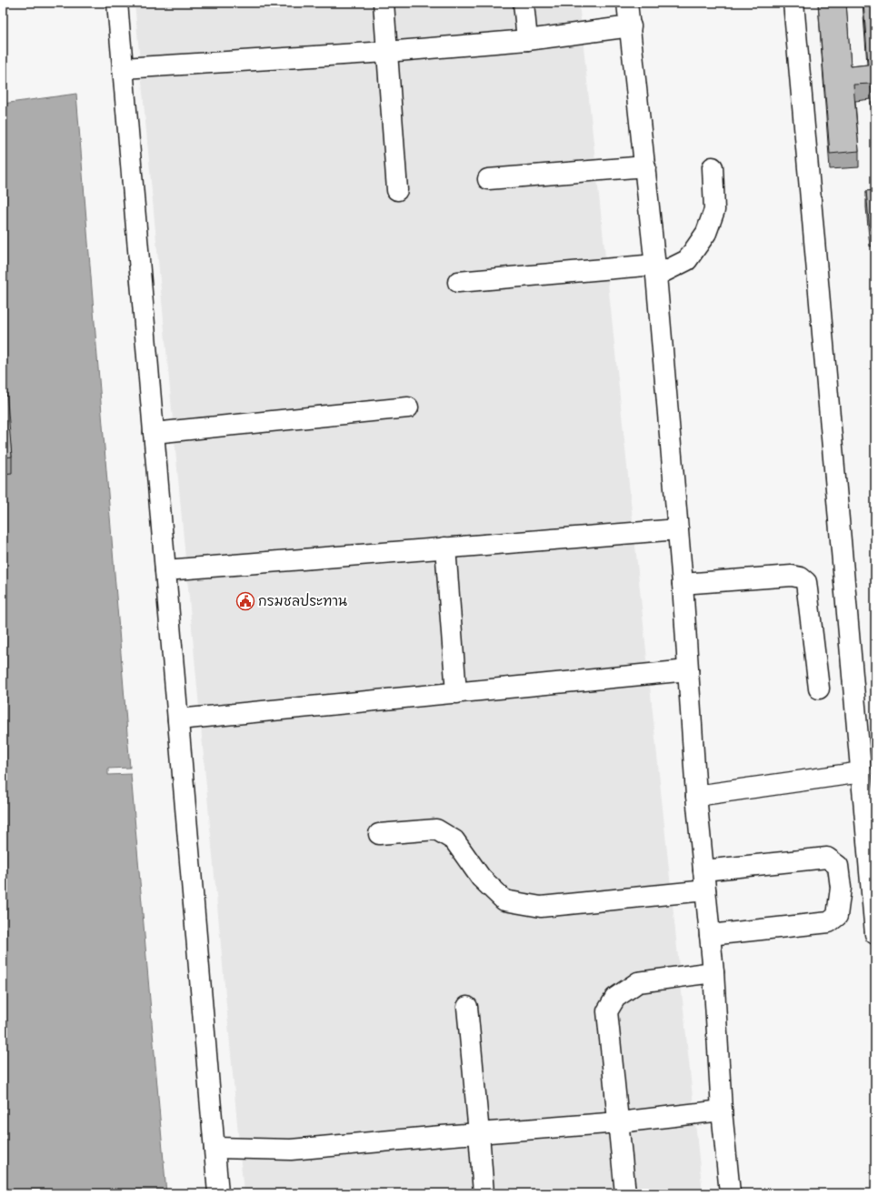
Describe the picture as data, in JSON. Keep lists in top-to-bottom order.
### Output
{
  "places": {
    "public building": ["กรมชลประทาน"]
  }
}
